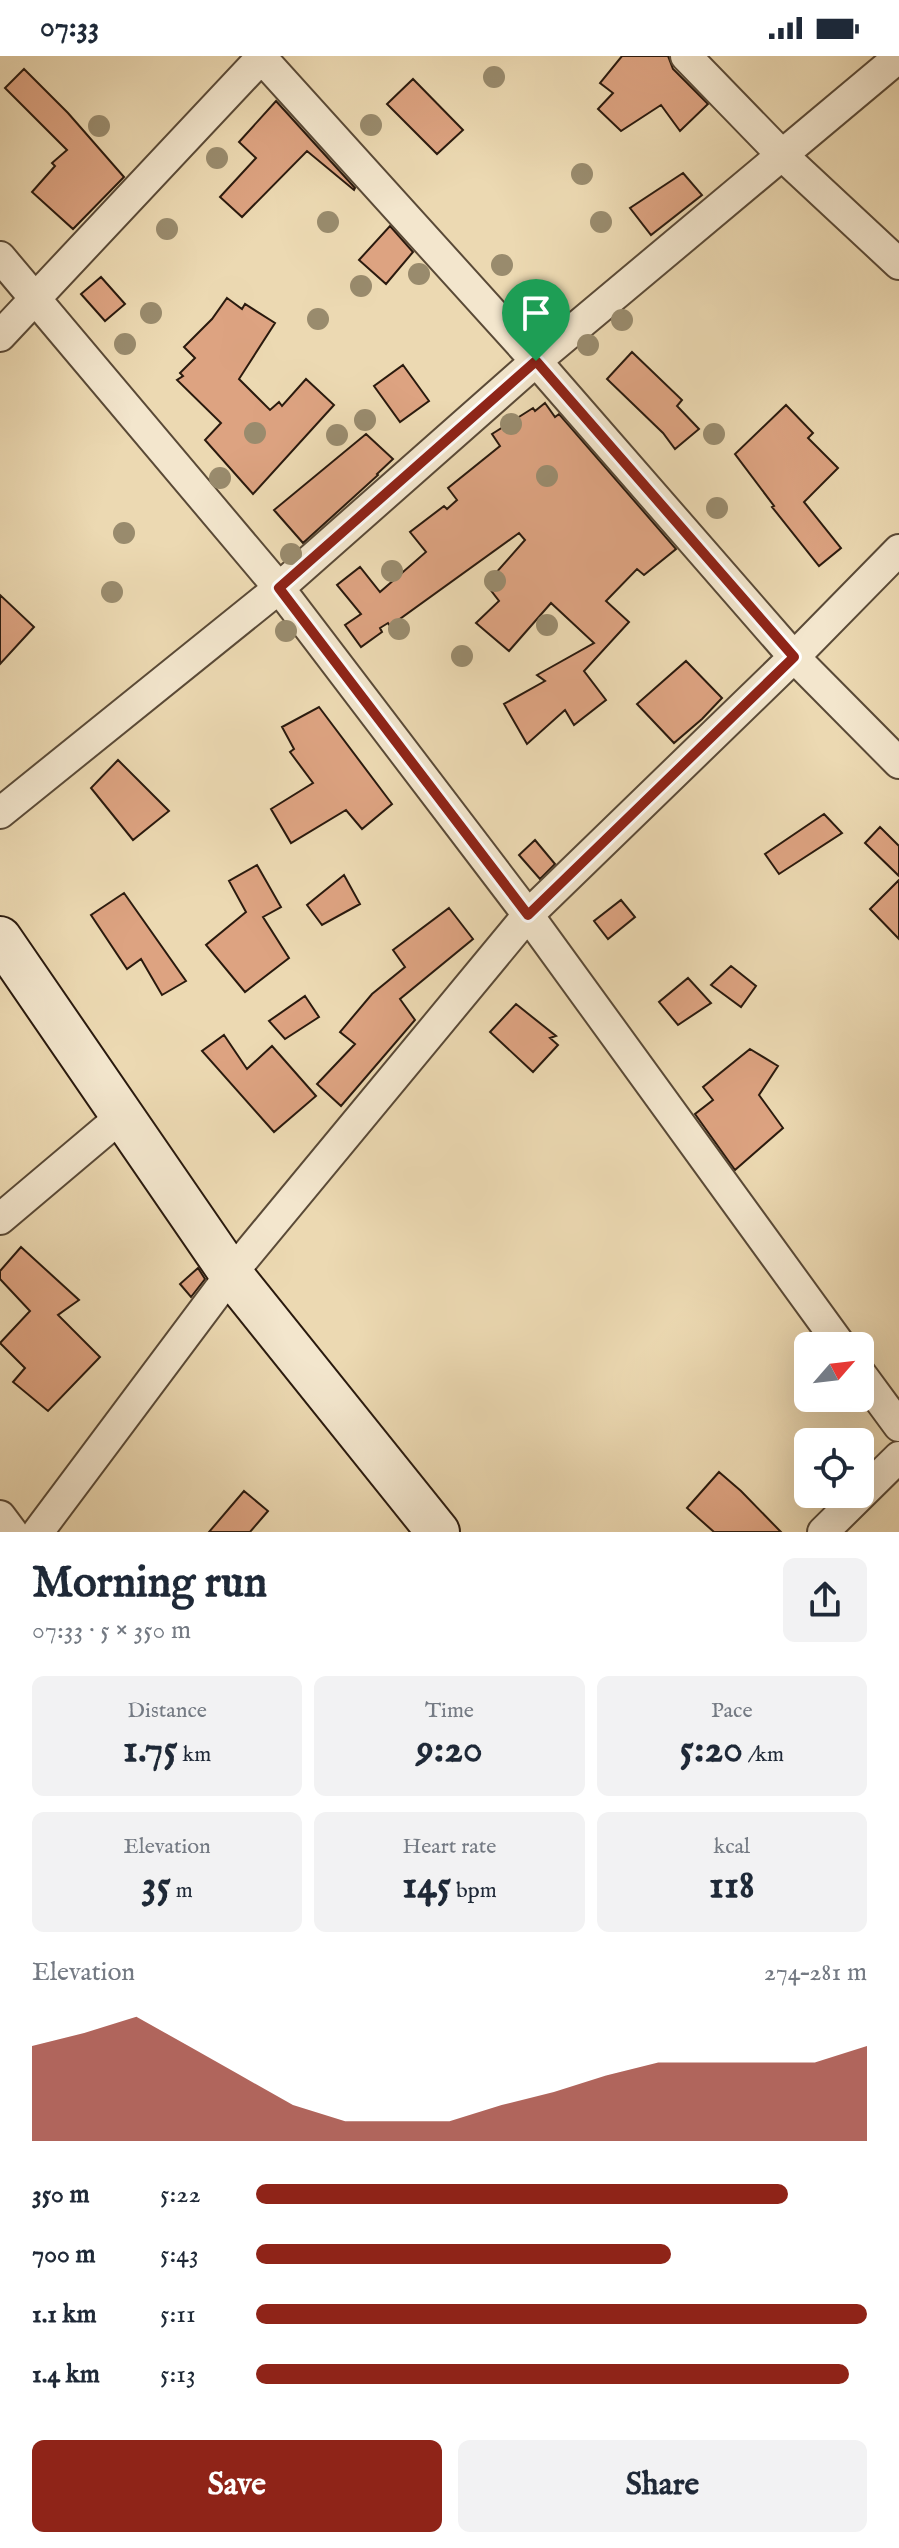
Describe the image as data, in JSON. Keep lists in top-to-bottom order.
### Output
{
  "north": "top right",
  "page": {
    "status": "07:33",
    "heading": ["Morning run", "07:33 · 5 × 350 m"],
    "stats": [
      ["Distance", "1.75 km"],
      ["Time", "9:20"],
      ["Pace", "5:20 /km"],
      ["Elevation", "35 m"],
      ["Heart rate", "145 bpm"],
      ["kcal", "118"]
    ],
    "chart": ["Elevation", "274–281 m"],
    "list": [
      {
        "name": "350 m",
        "note": "5:22"
      },
      {
        "name": "700 m",
        "note": "5:43"
      },
      {
        "name": "1.1 km",
        "note": "5:11"
      },
      {
        "name": "1.4 km",
        "note": "5:13"
      }
    ],
    "buttons": ["Save", "Share"]
  }
}
